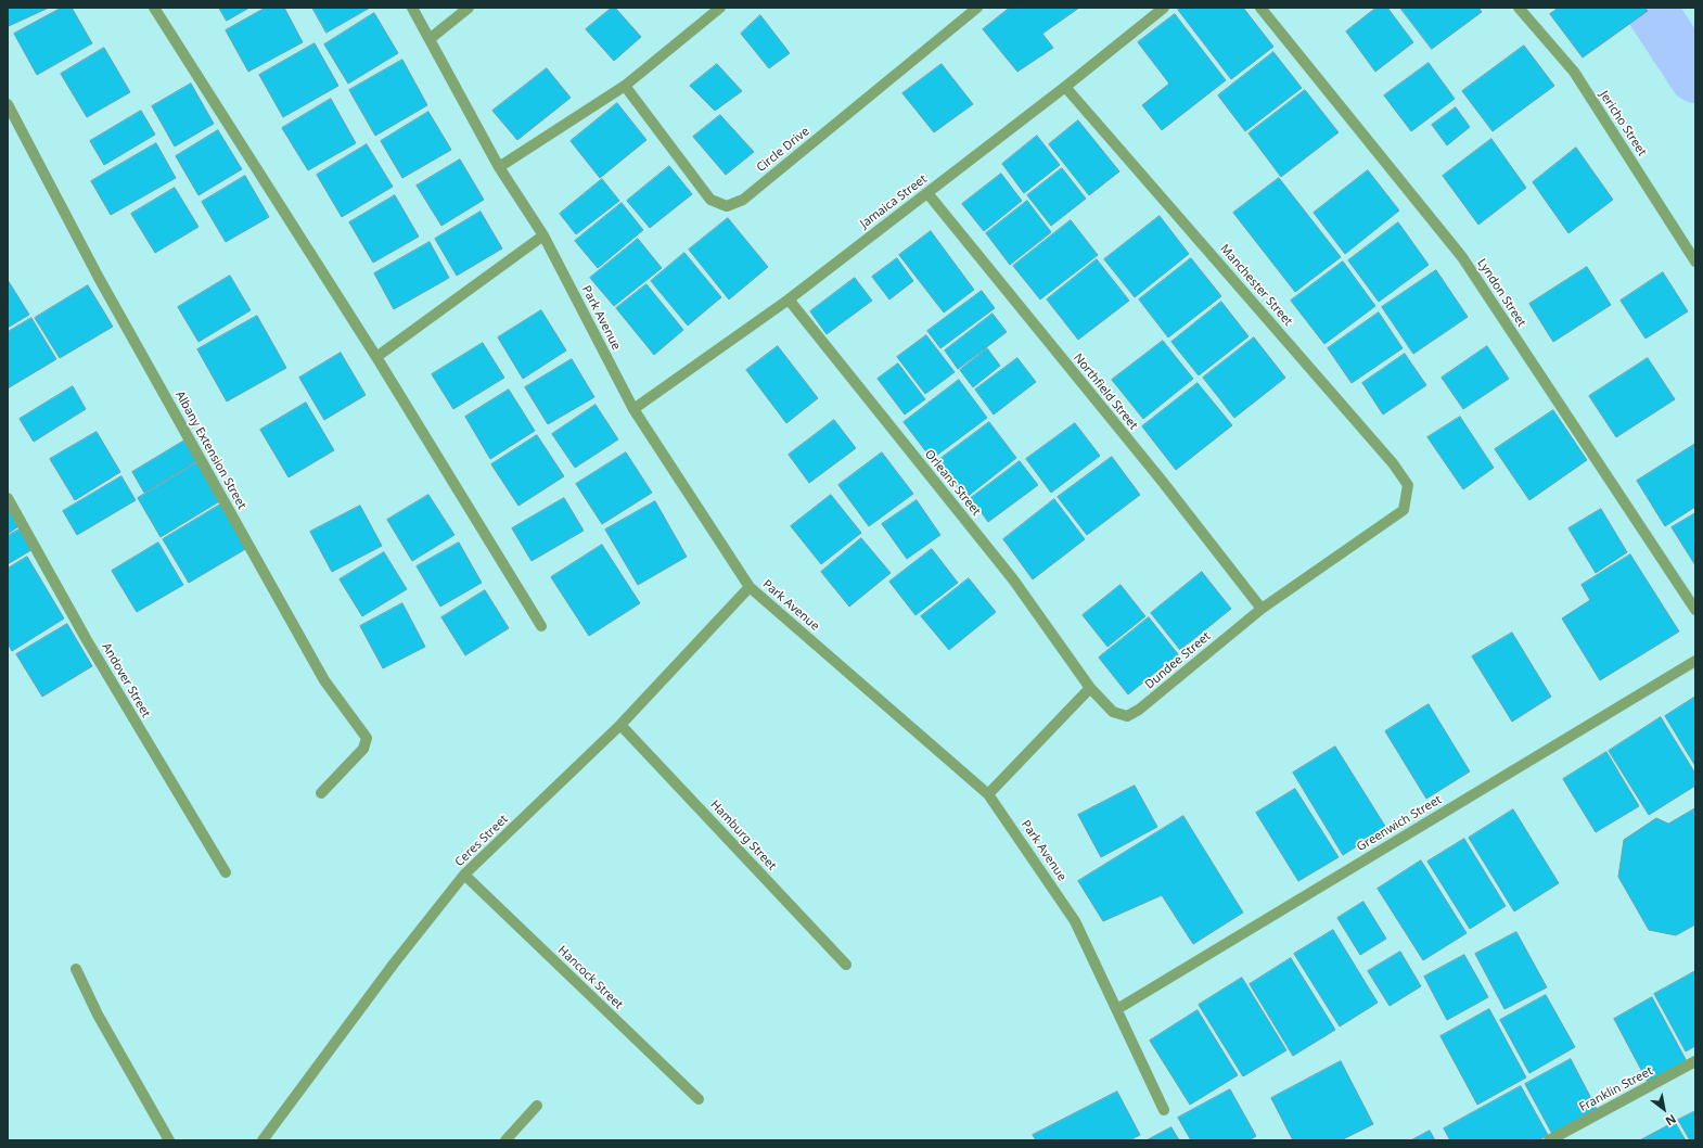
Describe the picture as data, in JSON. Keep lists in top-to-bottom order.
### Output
{
  "streets": {
    "street": [
      "Jericho Street",
      "Circle Drive",
      "Jamaica Street",
      "Manchester Street",
      "Lyndon Street",
      "Park Avenue",
      "Northfield Street",
      "Albany Extension Street",
      "Orleans Street",
      "Dundee Street",
      "Andover Street",
      "Greenwich Street",
      "Hamburg Street",
      "Ceres Street",
      "Hancock Street",
      "Franklin Street"
    ]
  },
  "crossings": [
    ["Jamaica Street", "Manchester Street"],
    ["Jamaica Street", "Park Avenue"],
    ["Jamaica Street", "Northfield Street"],
    ["Jamaica Street", "Orleans Street"],
    ["Manchester Street", "Dundee Street"],
    ["Park Avenue", "Greenwich Street"],
    ["Park Avenue", "Ceres Street"],
    ["Northfield Street", "Dundee Street"],
    ["Orleans Street", "Dundee Street"],
    ["Hamburg Street", "Ceres Street"],
    ["Ceres Street", "Hancock Street"]
  ],
  "north": "bottom right"
}
